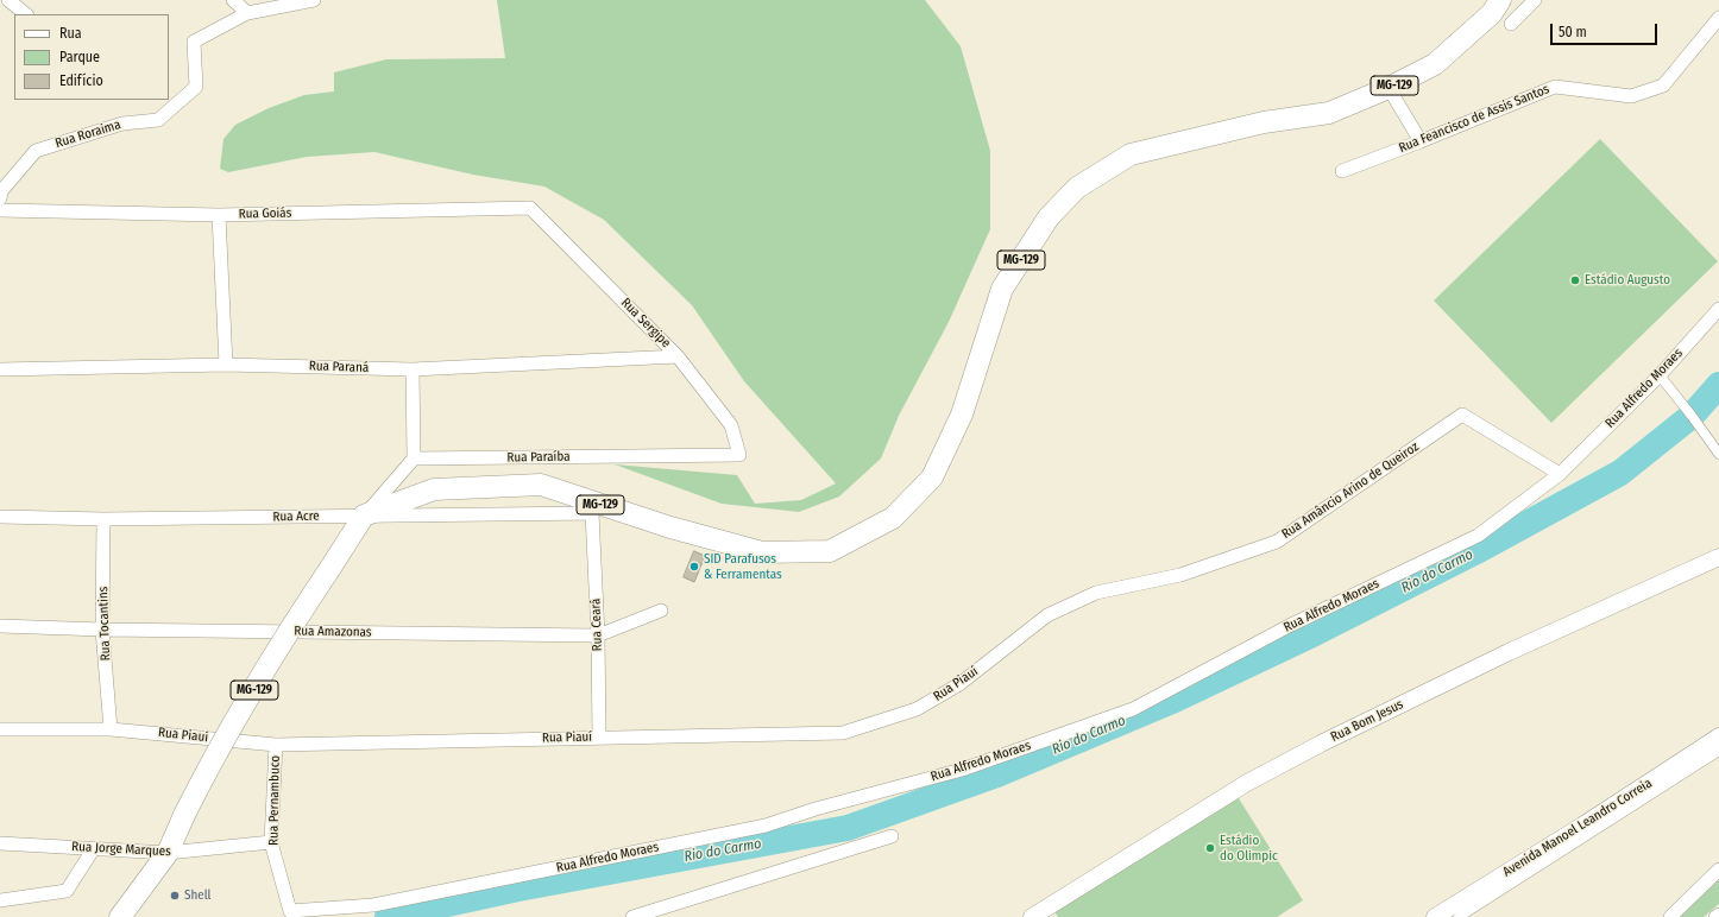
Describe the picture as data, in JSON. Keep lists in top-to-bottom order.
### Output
{
  "streets": {
    "main road": ["MG-129"],
    "street": [
      "Rua Feancisco de Assis Santos",
      "Rua Roraima",
      "Rua Goiás",
      "Rua Sergipe",
      "Rua Paraná",
      "Rua Alfredo Moraes",
      "Rua Paraíba",
      "Rua Amâncio Arino de Queiroz",
      "Rua Acre",
      "Rua Tocantins",
      "Rua Ceará",
      "Rua Amazonas",
      "Rua Piauí",
      "Rua Bom Jesus",
      "Rua Pernambuco",
      "Avenida Manoel Leandro Correia",
      "Rua Jorge Marques"
    ]
  },
  "crossings": [
    ["MG-129", "Rua Acre"],
    ["MG-129", "Rua Jorge Marques"],
    ["Rua Goiás", "Rua Sergipe"],
    ["Rua Sergipe", "Rua Paraná"],
    ["Rua Sergipe", "Rua Paraíba"],
    ["Rua Alfredo Moraes", "Rua Amâncio Arino de Queiroz"],
    ["Rua Alfredo Moraes", "Rua Pernambuco"],
    ["Rua Amâncio Arino de Queiroz", "Rua Piauí"],
    ["Rua Acre", "Rua Tocantins"],
    ["Rua Acre", "Rua Ceará"],
    ["Rua Tocantins", "Rua Amazonas"],
    ["Rua Tocantins", "Rua Piauí"],
    ["Rua Ceará", "Rua Amazonas"],
    ["Rua Ceará", "Rua Piauí"],
    ["Rua Piauí", "Rua Pernambuco"],
    ["Rua Pernambuco", "Rua Jorge Marques"]
  ],
  "water": ["Rio do Carmo"],
  "places": [
    "Estádio Augusto",
    "SID Parafusos & Ferramentas",
    "Estádio do Olimpic",
    "Shell"
  ],
  "legend": ["Rua", "Parque", "Edifício"],
  "scale_bar": "50 m"
}
